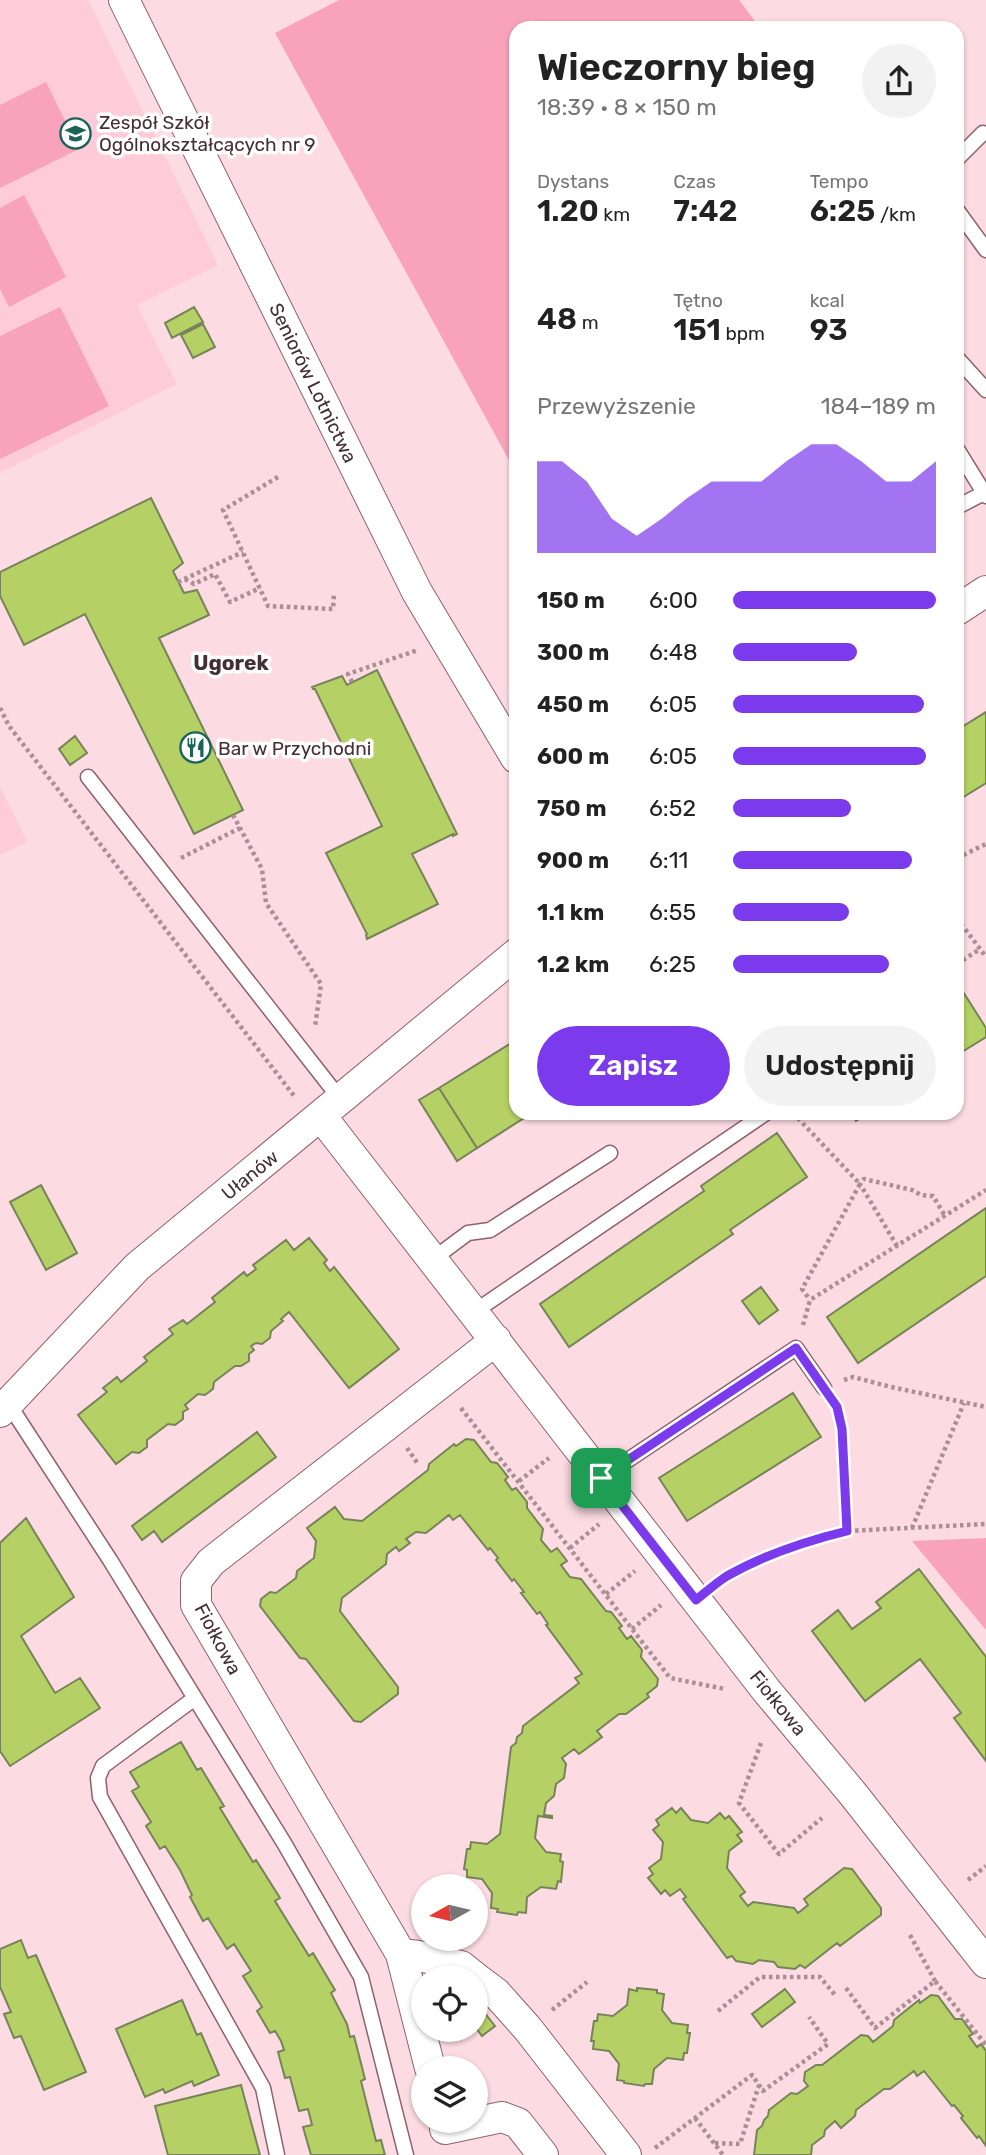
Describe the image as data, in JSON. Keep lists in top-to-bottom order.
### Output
{
  "streets": {
    "street": ["Seniorów Lotnictwa", "Ułanów", "Fiołkowa"]
  },
  "crossings": [
    ["Ułanów", "Fiołkowa"]
  ],
  "districts": ["Ugorek"],
  "places": {
    "school or university": ["Zespół Szkół Ogólnokształcących nr 9"],
    "restaurant": ["Bar w Przychodni"]
  },
  "north": "left",
  "page": {
    "heading": ["Wieczorny bieg", "18:39 · 8 × 150 m"],
    "stats": [
      ["Dystans", "1.20 km"],
      ["Czas", "7:42"],
      ["Tempo", "6:25 /km"],
      ["48 m"],
      ["Tętno", "151 bpm"],
      ["kcal", "93"]
    ],
    "chart": ["Przewyższenie", "184–189 m"],
    "list": [
      {
        "name": "150 m",
        "note": "6:00"
      },
      {
        "name": "300 m",
        "note": "6:48"
      },
      {
        "name": "450 m",
        "note": "6:05"
      },
      {
        "name": "600 m",
        "note": "6:05"
      },
      {
        "name": "750 m",
        "note": "6:52"
      },
      {
        "name": "900 m",
        "note": "6:11"
      },
      {
        "name": "1.1 km",
        "note": "6:55"
      },
      {
        "name": "1.2 km",
        "note": "6:25"
      }
    ],
    "buttons": ["Zapisz", "Udostępnij"]
  }
}
